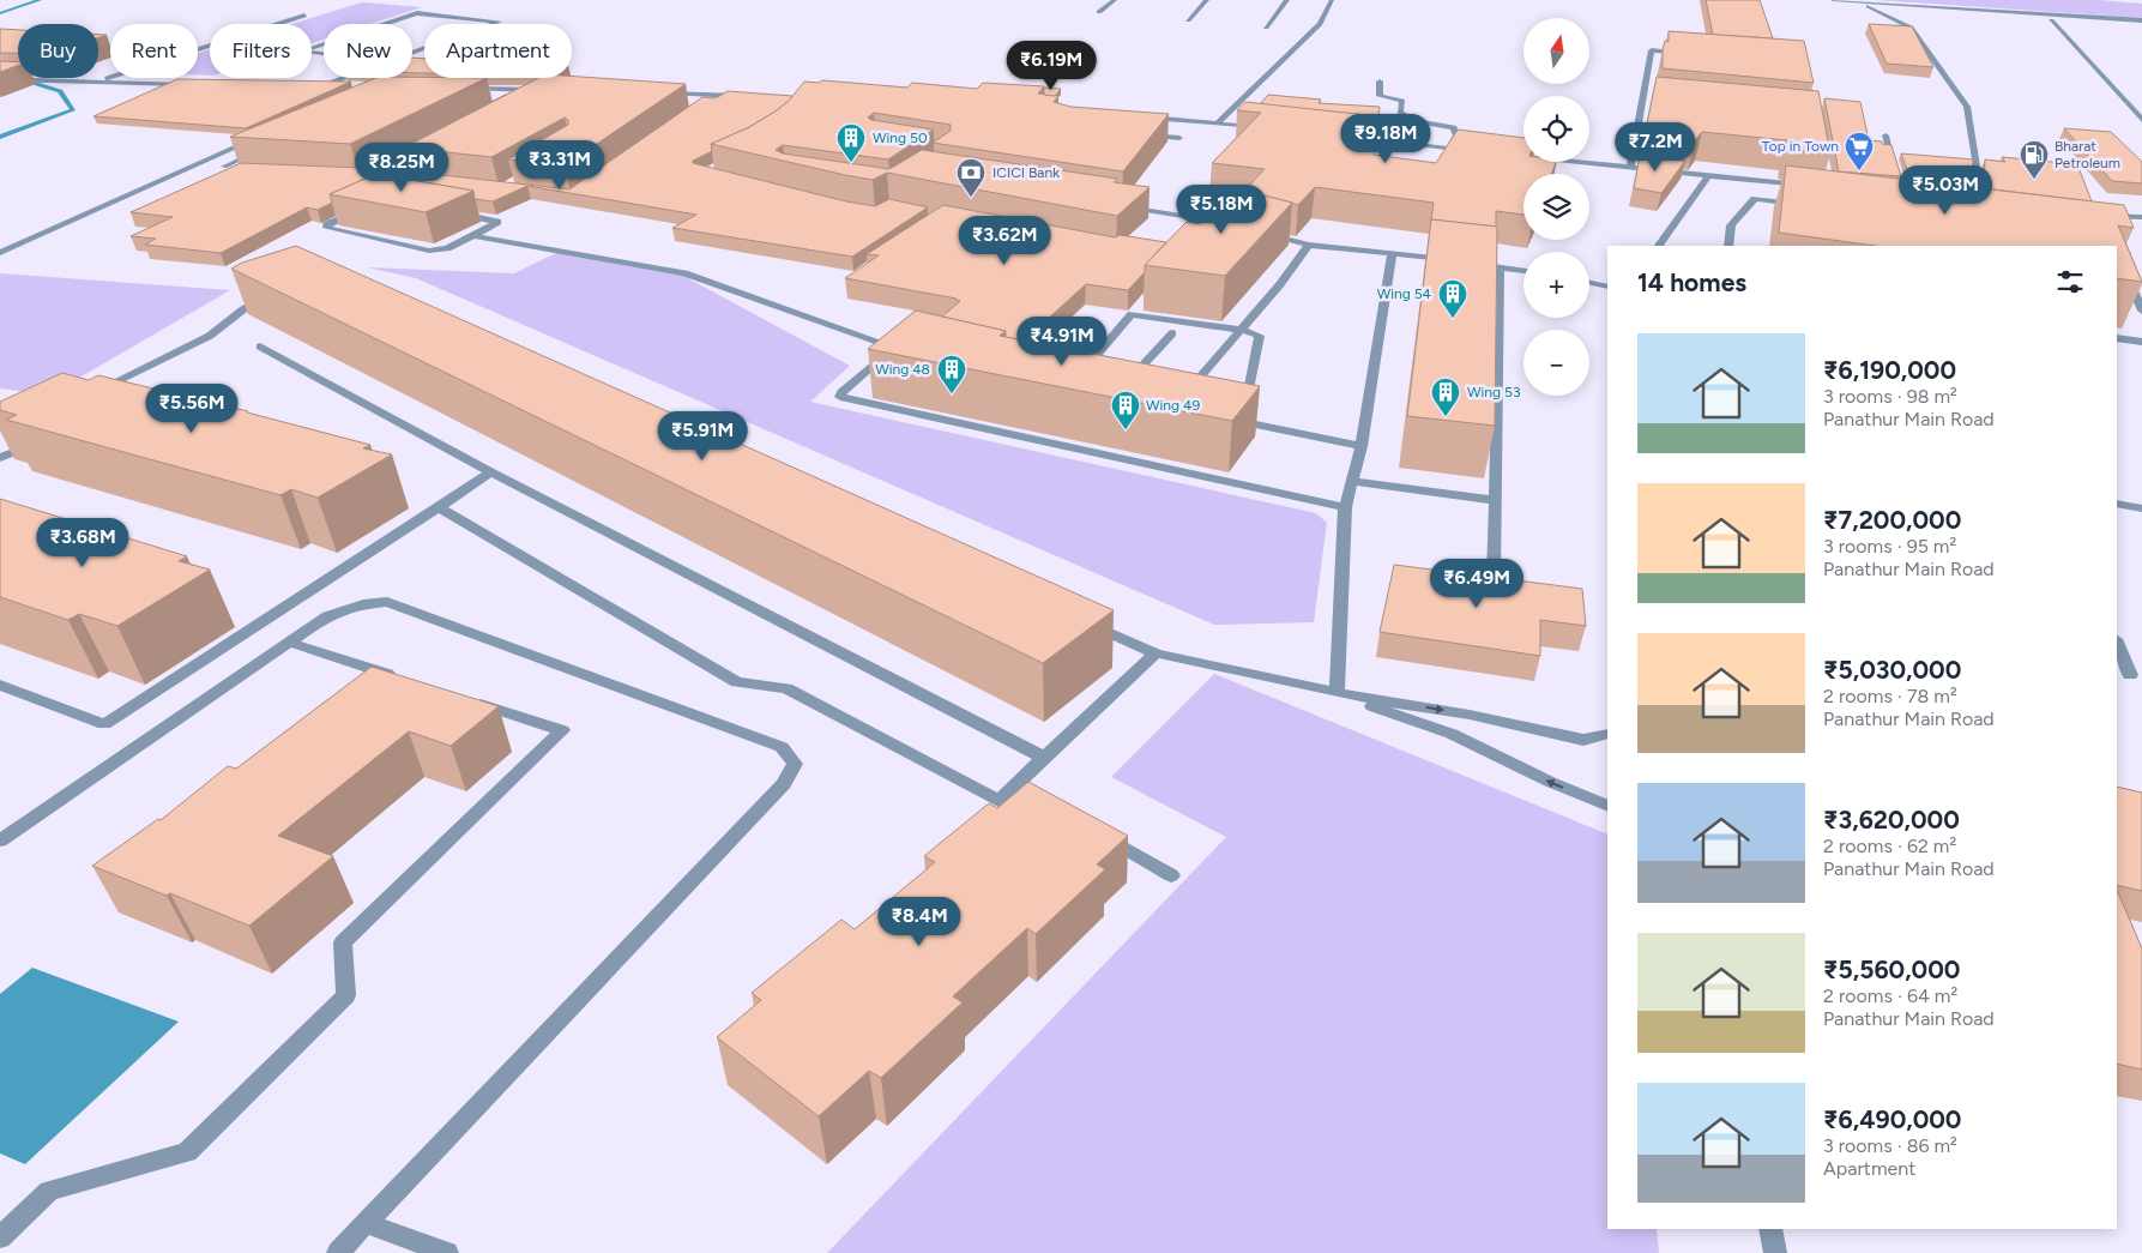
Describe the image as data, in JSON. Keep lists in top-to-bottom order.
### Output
{
  "places": {
    "building": [
      "Wing 50",
      "Wing 54",
      "Wing 48",
      "Wing 53",
      "Wing 49"
    ],
    "supermarket": ["Top in Town"],
    "fuel station": ["Bharat Petroleum"],
    "bank": ["ICICI Bank"]
  },
  "north": "top",
  "page": {
    "map_buttons": ["+", "−"],
    "chip": [
      "Buy",
      "Rent",
      "Filters",
      "New",
      "Apartment"
    ],
    "price": [
      "₹6.19M",
      "₹9.18M",
      "₹7.2M",
      "₹3.31M",
      "₹8.25M",
      "₹5.03M",
      "₹5.18M",
      "₹3.62M",
      "₹4.91M",
      "₹5.56M",
      "₹5.91M",
      "₹3.68M",
      "₹6.49M",
      "₹8.4M"
    ],
    "heading": "14 homes",
    "list": [
      {
        "name": "₹6,190,000",
        "note": "3 rooms · 98 m² · Panathur Main Road"
      },
      {
        "name": "₹7,200,000",
        "note": "3 rooms · 95 m² · Panathur Main Road"
      },
      {
        "name": "₹5,030,000",
        "note": "2 rooms · 78 m² · Panathur Main Road"
      },
      {
        "name": "₹3,620,000",
        "note": "2 rooms · 62 m² · Panathur Main Road"
      },
      {
        "name": "₹5,560,000",
        "note": "2 rooms · 64 m² · Panathur Main Road"
      },
      {
        "name": "₹6,490,000",
        "note": "3 rooms · 86 m² · Apartment"
      }
    ]
  }
}
